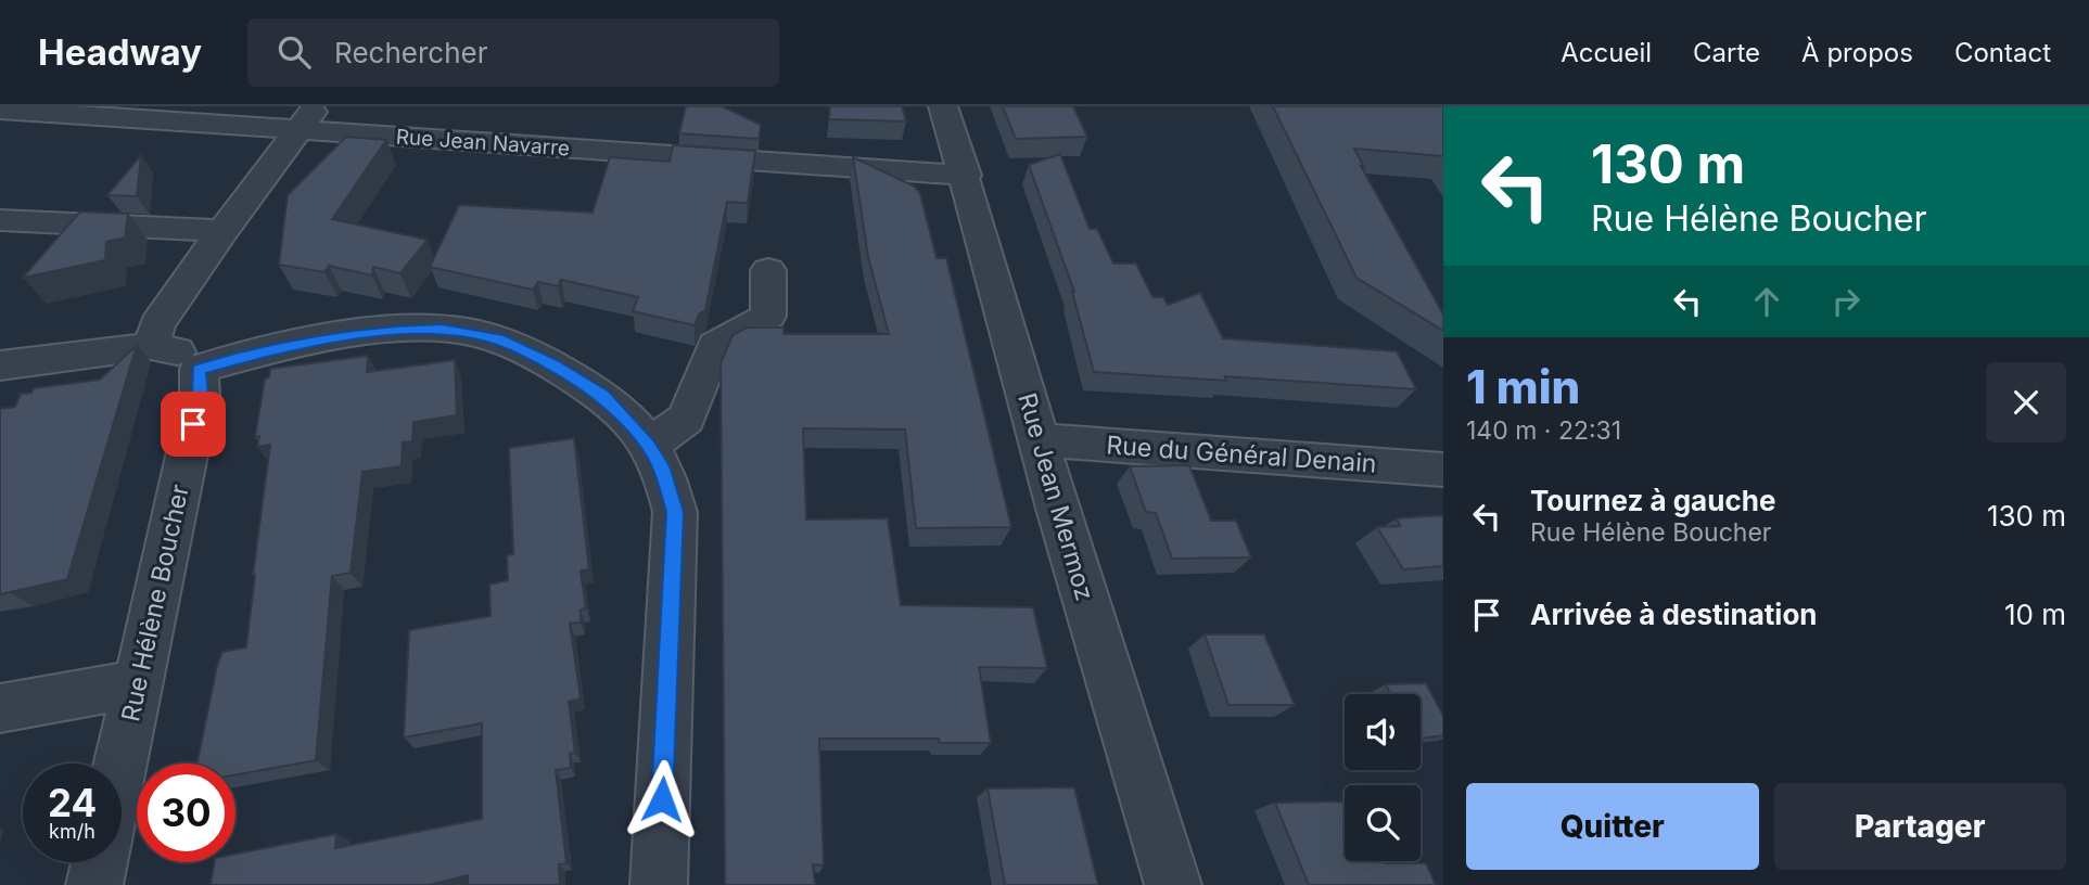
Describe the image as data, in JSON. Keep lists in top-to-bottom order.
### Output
{
  "streets": {
    "street": [
      "Rue Jean Navarre",
      "Rue du Général Denain",
      "Rue Jean Mermoz",
      "Rue Hélène Boucher"
    ]
  },
  "crossings": [
    ["Rue Jean Navarre", "Rue Jean Mermoz"],
    ["Rue du Général Denain", "Rue Jean Mermoz"]
  ],
  "page": {
    "header": "Headway",
    "search": "Rechercher",
    "nav": [
      "Accueil",
      "Carte",
      "À propos",
      "Contact"
    ],
    "turn": ["130 m", "Rue Hélène Boucher"],
    "heading": ["1 min", "140 m · 22:31"],
    "list": [
      {
        "name": "Tournez à gauche",
        "note": "Rue Hélène Boucher",
        "value": "130 m"
      },
      {
        "name": "Arrivée à destination",
        "value": "10 m"
      }
    ],
    "speed": "24 km/h",
    "limit": "30",
    "buttons": ["Quitter", "Partager"]
  }
}
